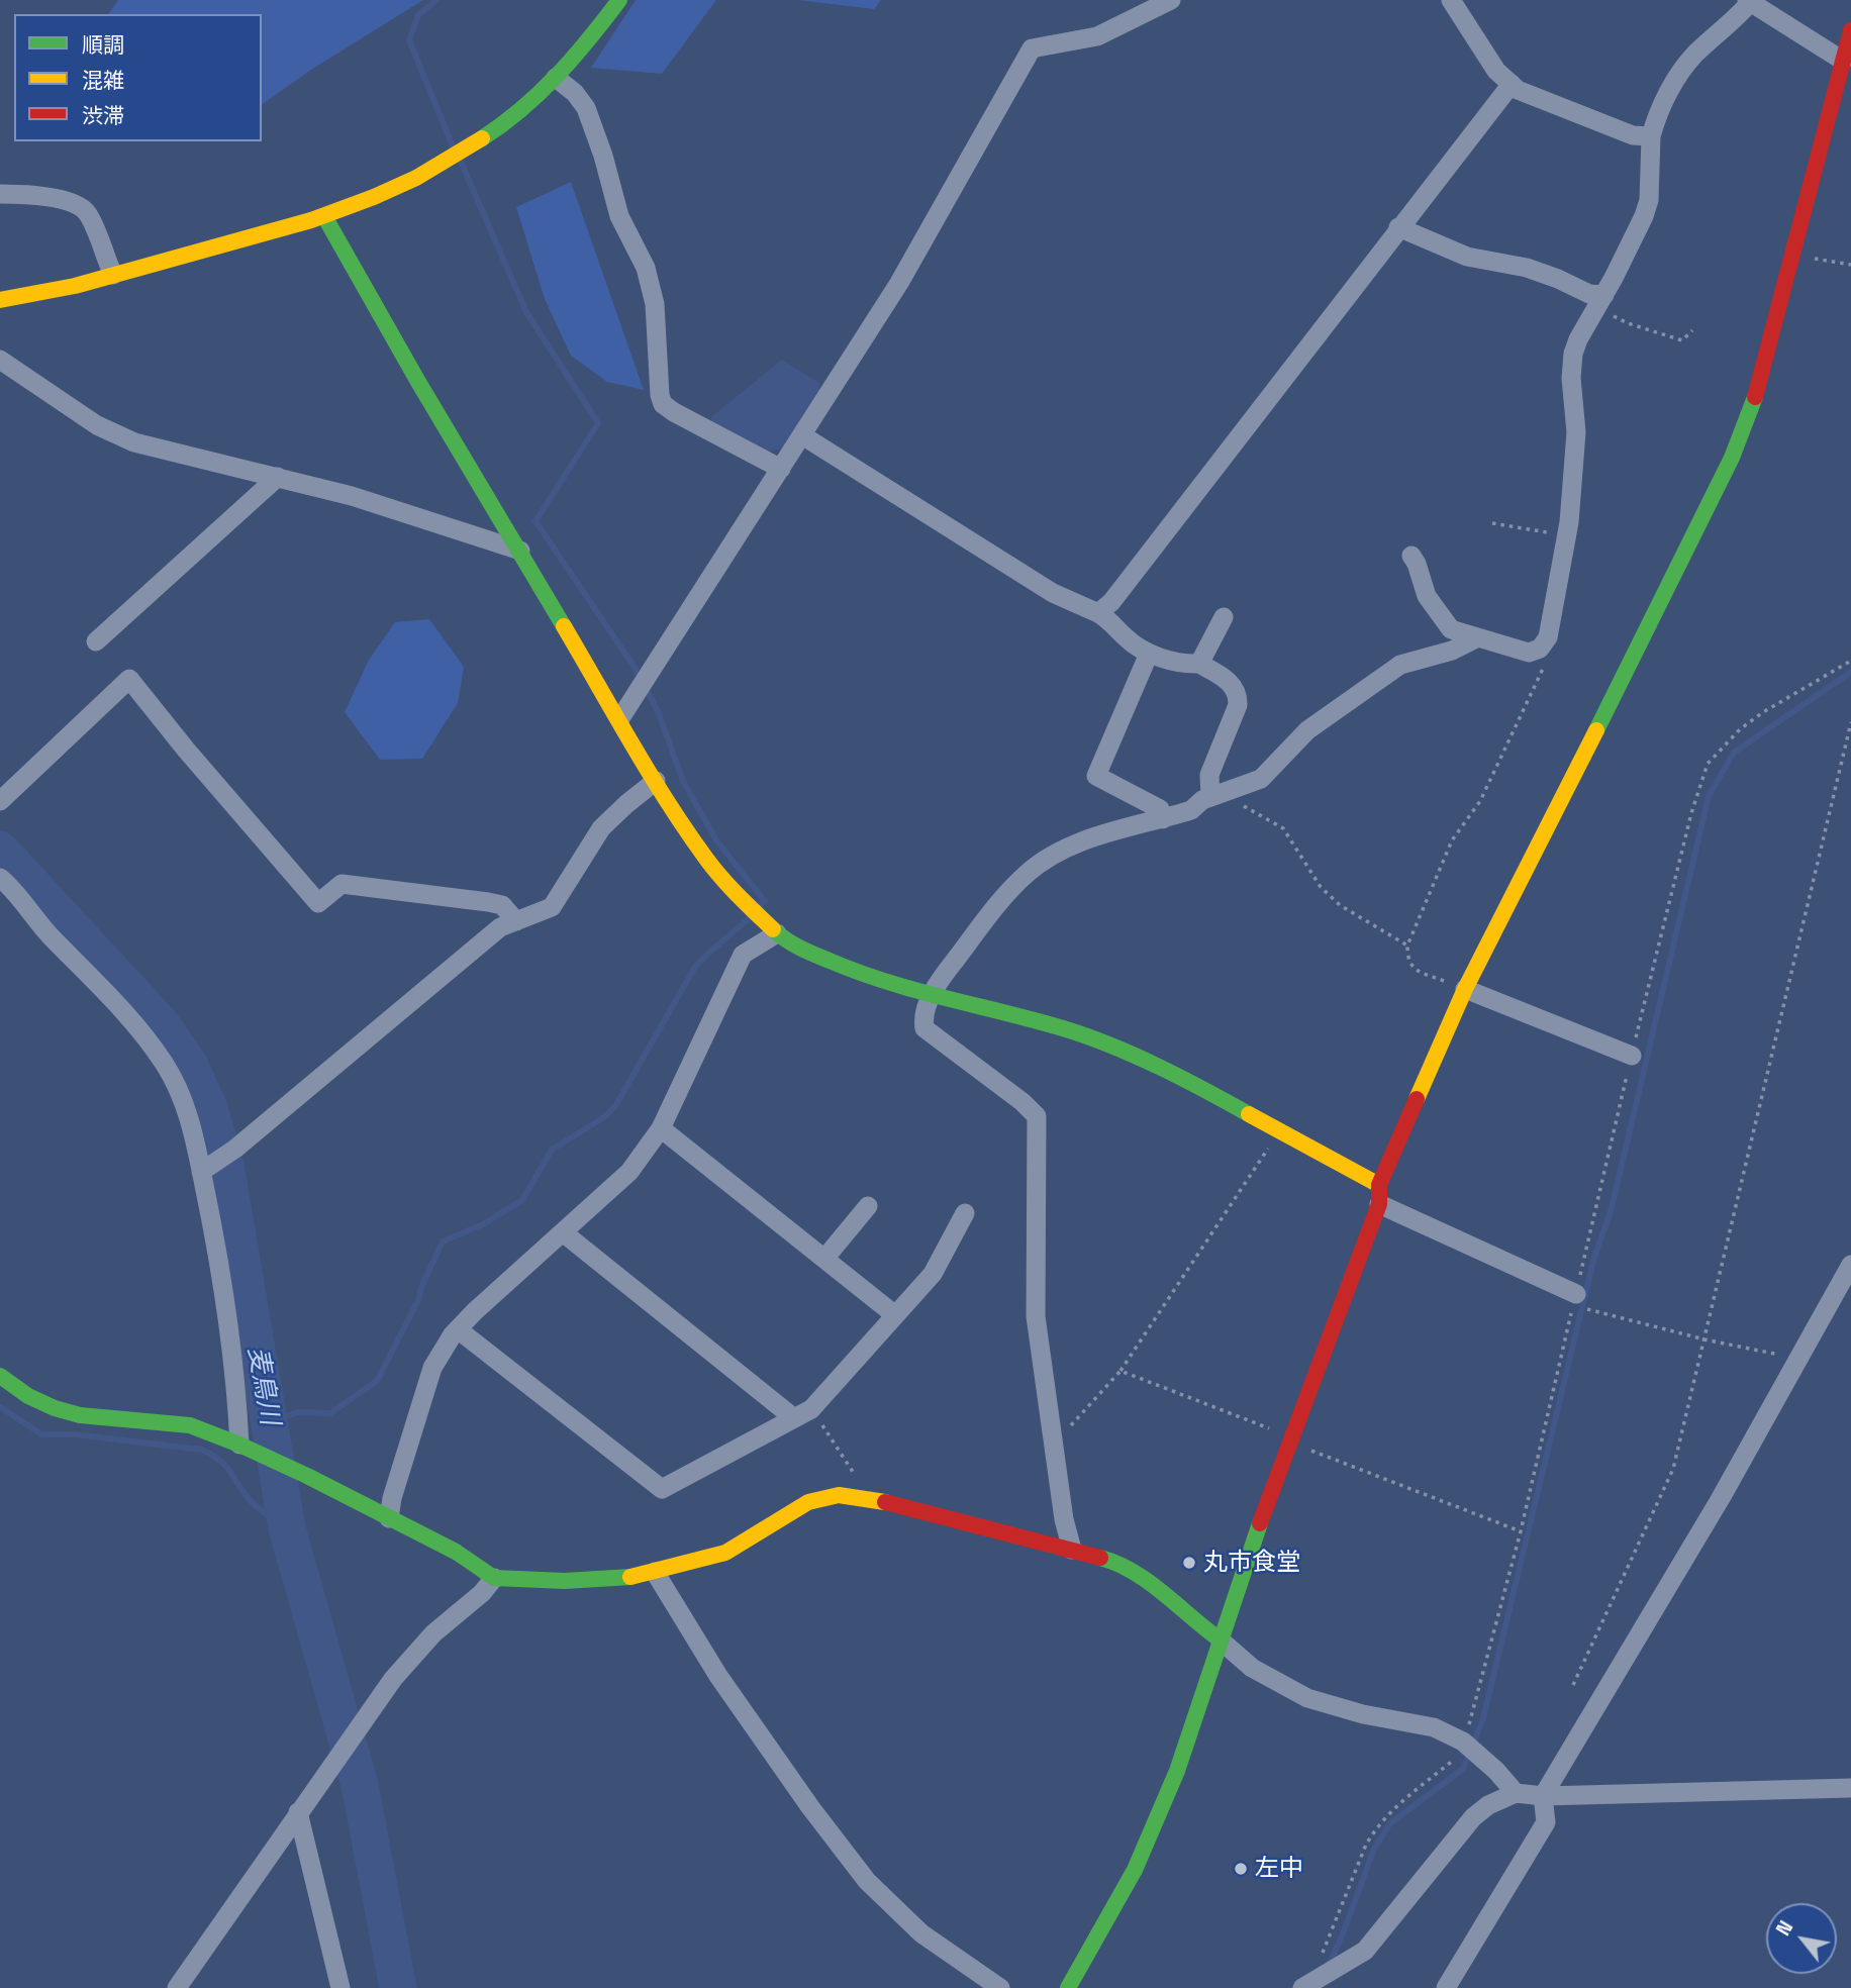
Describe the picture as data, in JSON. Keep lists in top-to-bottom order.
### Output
{
  "water": ["麦鳥川"],
  "places": ["丸市食堂", "左中"],
  "legend": ["順調", "混雑", "渋滞"],
  "north": "top left"
}
